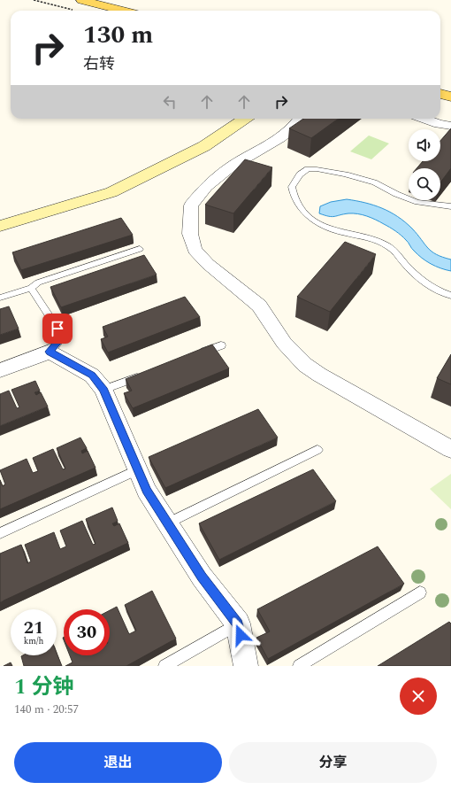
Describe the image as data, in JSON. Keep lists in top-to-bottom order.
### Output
{
  "page": {
    "turn": ["130 m", "右转"],
    "speed": "21 km/h",
    "limit": "30",
    "heading": ["1 分钟", "140 m · 20:57"],
    "buttons": ["退出", "分享"]
  }
}
